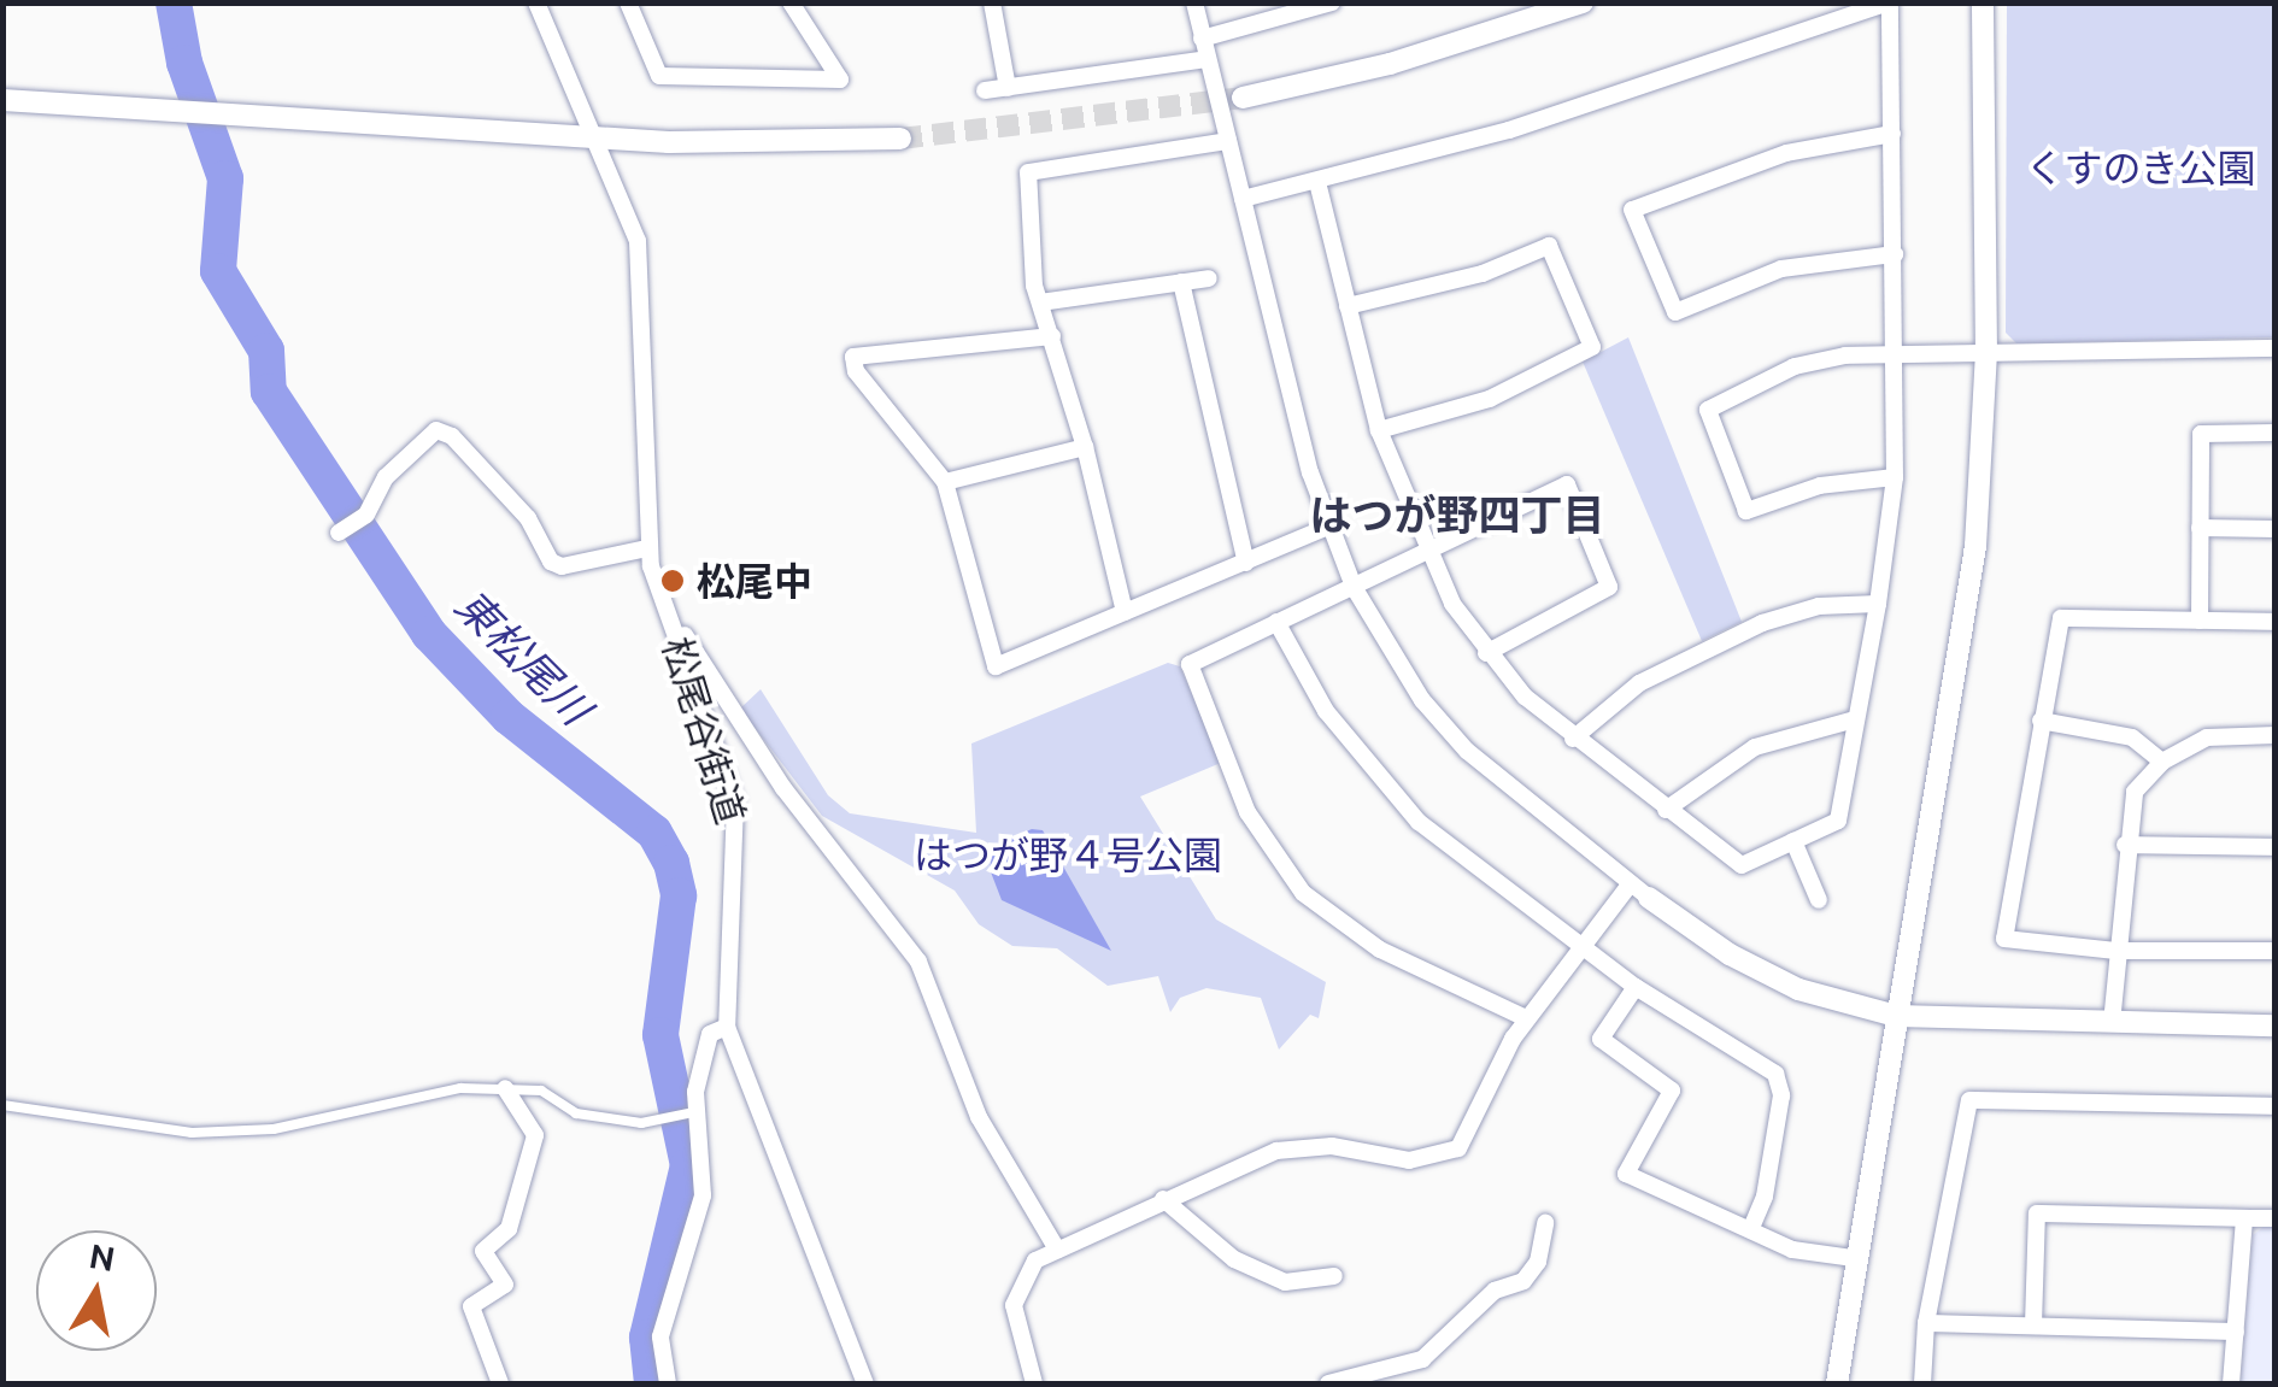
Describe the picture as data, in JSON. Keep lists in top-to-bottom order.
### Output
{
  "streets": {
    "street": ["松尾谷街道"]
  },
  "districts": ["はつが野四丁目"],
  "water": ["東松尾川"],
  "parks": ["くすのき公園", "はつが野４号公園"],
  "places": ["松尾中"],
  "north": "top"
}
